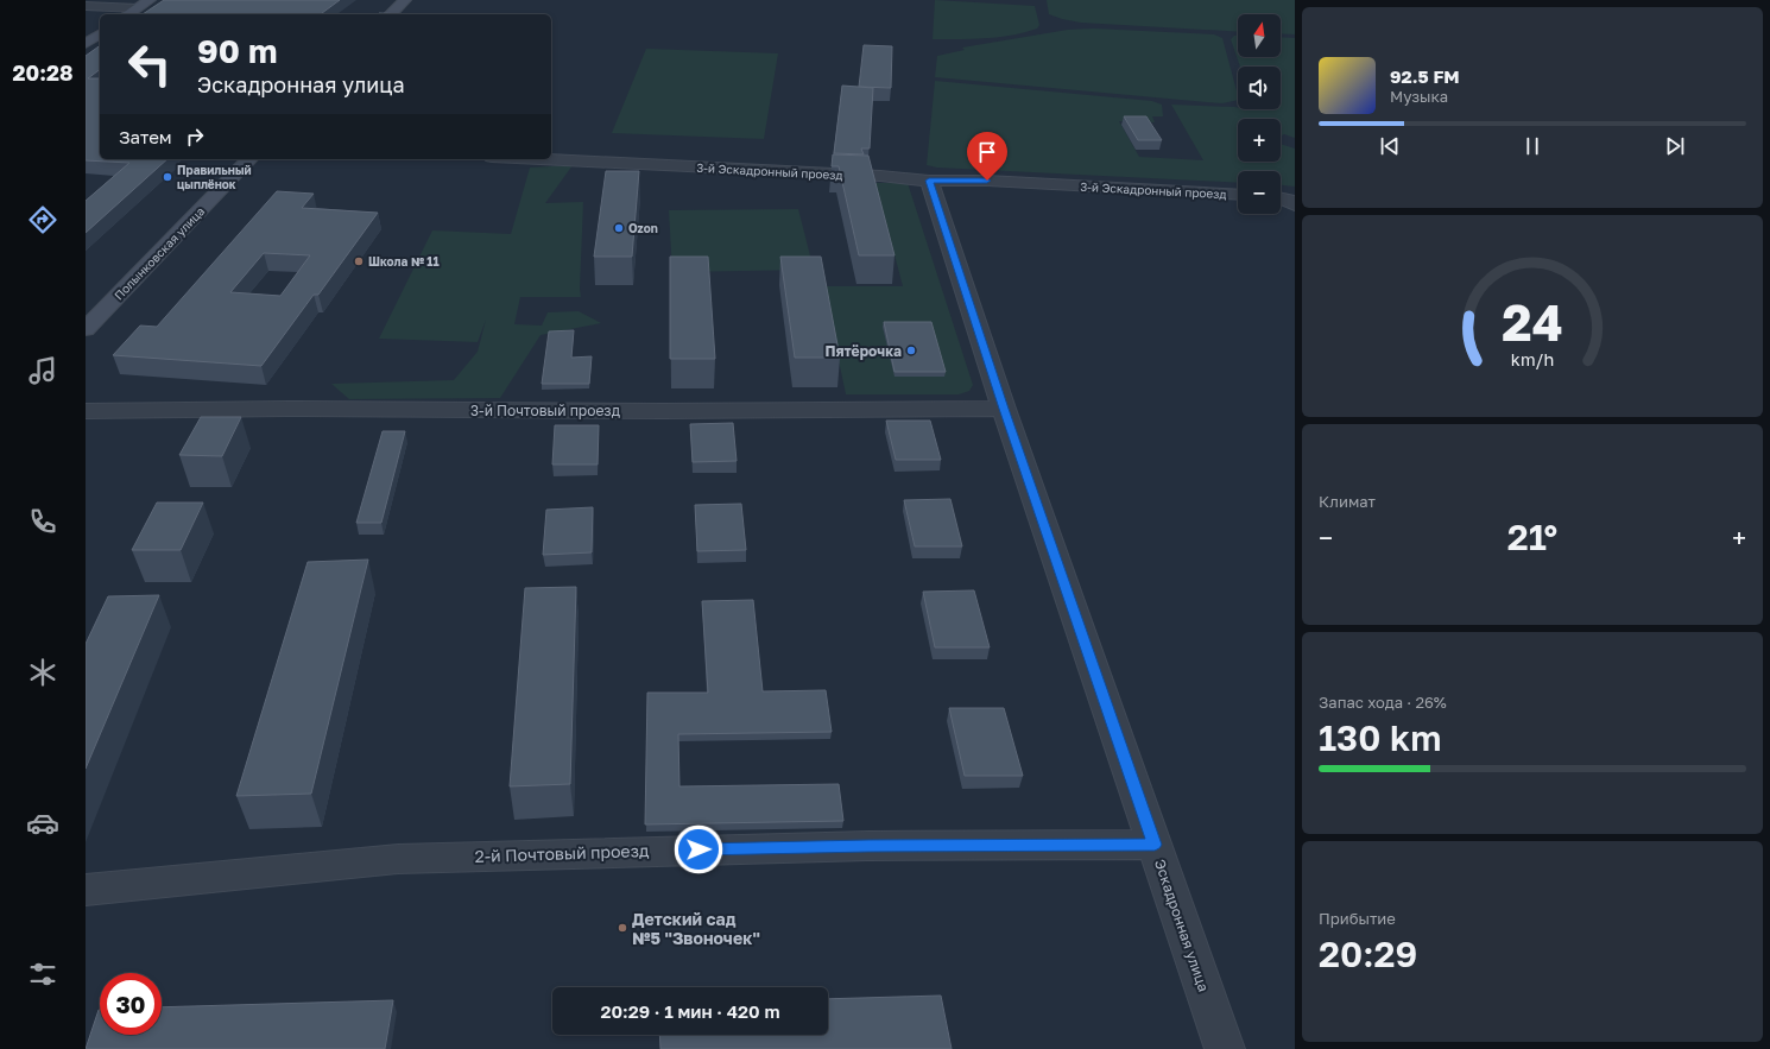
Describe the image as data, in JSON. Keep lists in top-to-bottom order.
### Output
{
  "streets": {
    "street": [
      "3-й Эскадронный проезд",
      "Полынковская улица",
      "3-й Почтовый проезд",
      "2-й Почтовый проезд",
      "Эскадронная улица"
    ]
  },
  "crossings": [
    ["3-й Эскадронный проезд", "Эскадронная улица"],
    ["3-й Почтовый проезд", "Эскадронная улица"],
    ["2-й Почтовый проезд", "Эскадронная улица"]
  ],
  "places": [
    "Правильный цыплёнок",
    "Ozon",
    "Школа № 11",
    "Пятёрочка",
    "Детский сад №5 \"Звоночек\""
  ],
  "north": "top",
  "page": {
    "tabs": "20:28",
    "map_buttons": ["+", "−"],
    "turn": ["90 m", "Эскадронная улица"],
    "song": ["92.5 FM", "Музыка"],
    "then": "Затем",
    "tile": [
      "Климат",
      ["Запас хода · 26%", "130 km"],
      ["Прибытие", "20:29"]
    ],
    "heat": ["−", "21°", "+"],
    "limit": "30",
    "trip": "20:29 · 1 мин · 420 m",
    "gauge": ["24", "km/h"]
  }
}
